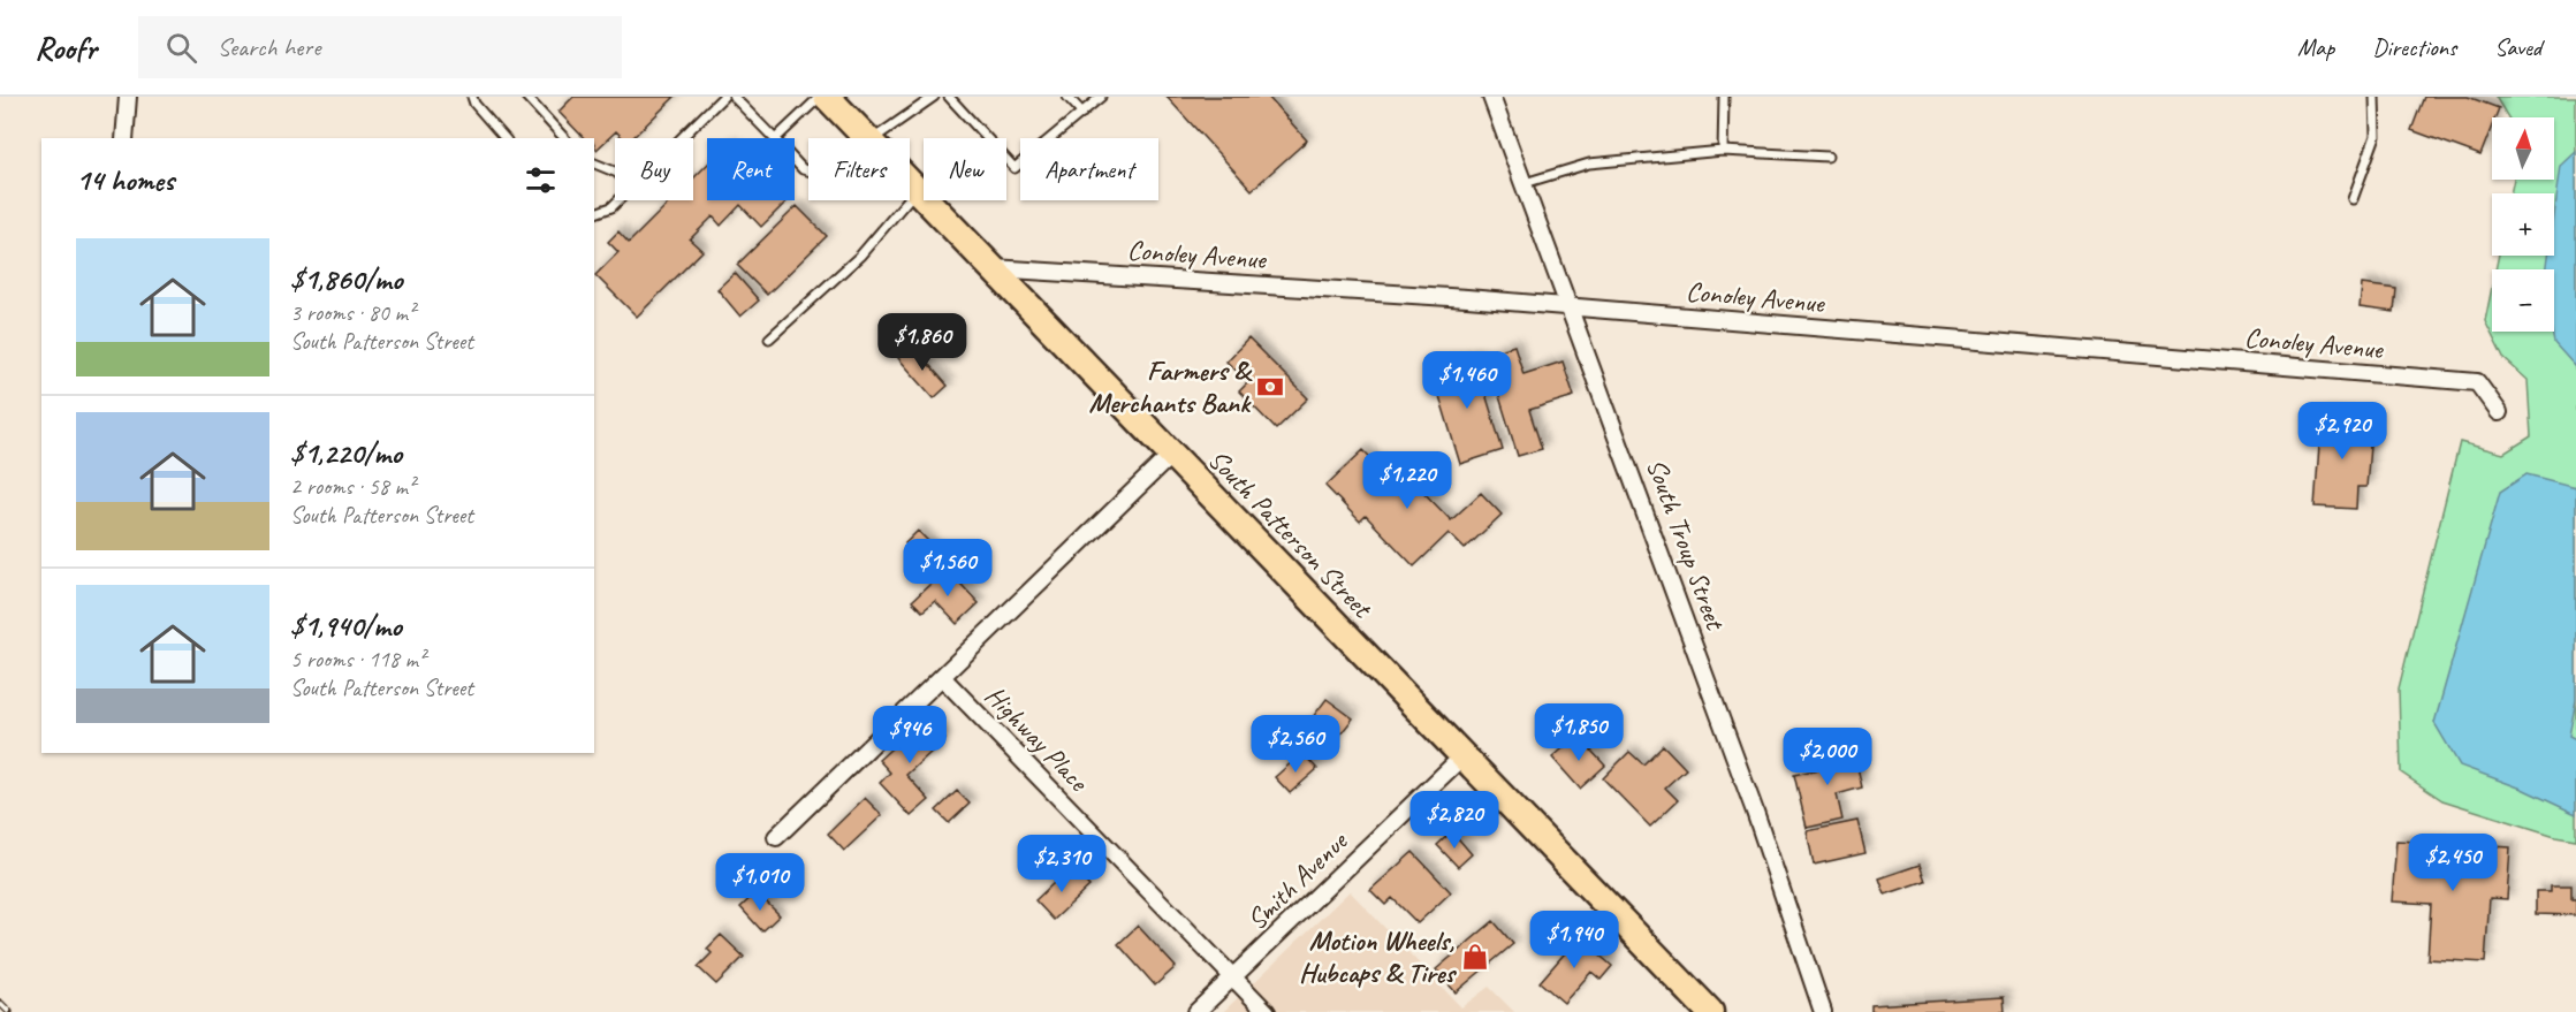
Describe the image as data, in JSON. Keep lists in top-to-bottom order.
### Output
{
  "streets": {
    "main road": ["South Patterson Street"],
    "street": [
      "Conoley Avenue",
      "South Troup Street",
      "Highway Place",
      "Smith Avenue"
    ]
  },
  "crossings": [
    ["Conoley Avenue", "South Patterson Street"],
    ["Conoley Avenue", "South Troup Street"],
    ["South Patterson Street", "Smith Avenue"],
    ["Highway Place", "Smith Avenue"]
  ],
  "places": {
    "bank": ["Farmers & Merchants Bank"],
    "shop": ["Motion Wheels, Hubcaps & Tires"]
  },
  "north": "top",
  "page": {
    "header": "Roofr",
    "search": "Search here",
    "nav": ["Map", "Directions", "Saved"],
    "map_buttons": ["+", "−"],
    "chip": [
      "Buy",
      "Rent",
      "Filters",
      "New",
      "Apartment"
    ],
    "heading": "14 homes",
    "list": [
      {
        "name": "$1,860/mo",
        "note": "3 rooms · 80 m² · South Patterson Street"
      },
      {
        "name": "$1,220/mo",
        "note": "2 rooms · 58 m² · South Patterson Street"
      },
      {
        "name": "$1,940/mo",
        "note": "5 rooms · 118 m² · South Patterson Street"
      }
    ],
    "price": [
      "$1,860",
      "$1,460",
      "$2,920",
      "$1,220",
      "$1,560",
      "$1,850",
      "$946",
      "$2,560",
      "$2,000",
      "$2,820",
      "$2,450",
      "$2,310",
      "$1,010",
      "$1,940"
    ]
  }
}
